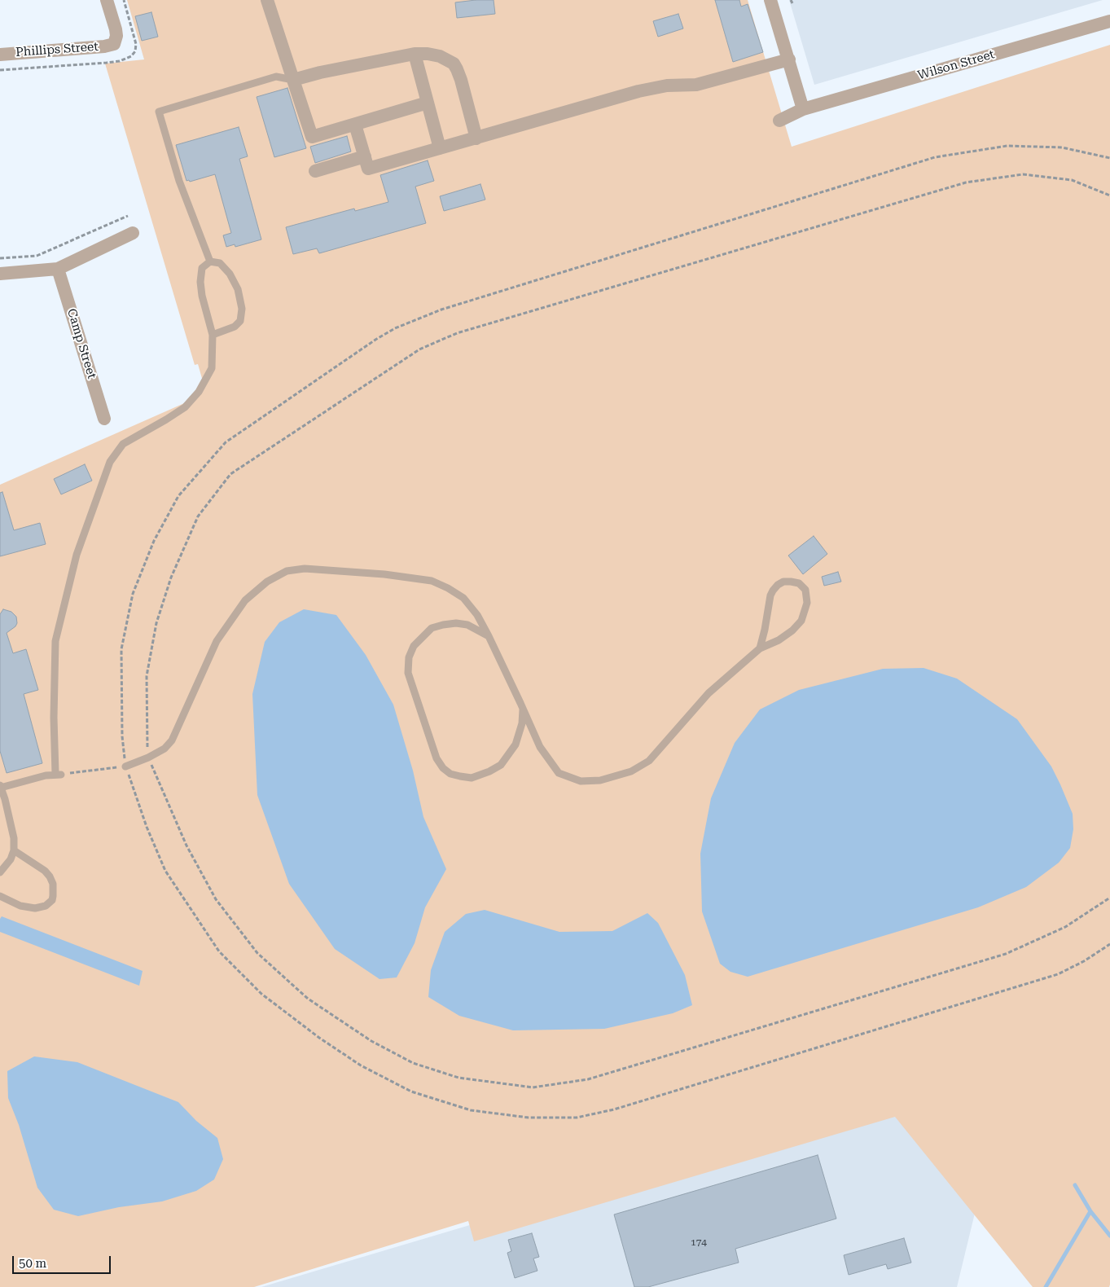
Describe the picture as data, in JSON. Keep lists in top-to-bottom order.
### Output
{
  "streets": {
    "street": ["Phillips Street", "Wilson Street", "Camp Street"]
  },
  "house_numbers": ["174"],
  "scale_bar": "50 m"
}
